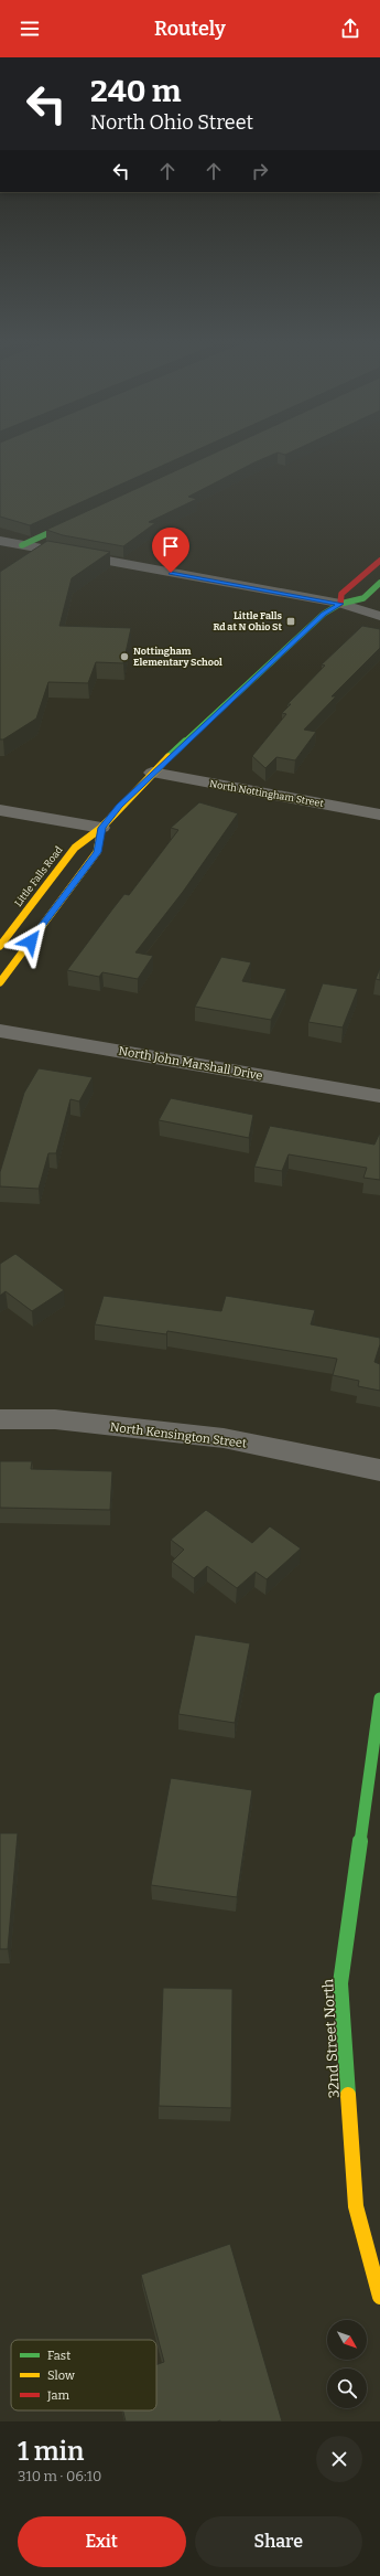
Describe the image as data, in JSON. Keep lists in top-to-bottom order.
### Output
{
  "streets": {
    "street": [
      "North Nottingham Street",
      "Little Falls Road",
      "North John Marshall Drive",
      "North Kensington Street",
      "32nd Street North"
    ]
  },
  "crossings": [
    ["North Nottingham Street", "Little Falls Road"]
  ],
  "places": {
    "transit": ["Little Falls Rd at N Ohio St"],
    "other": ["Nottingham Elementary School"]
  },
  "legend": ["Fast", "Slow", "Jam"],
  "north": "bottom right",
  "page": {
    "header": "Routely",
    "turn": ["240 m", "North Ohio Street"],
    "heading": ["1 min", "310 m · 06:10"],
    "buttons": ["Exit", "Share"]
  }
}
